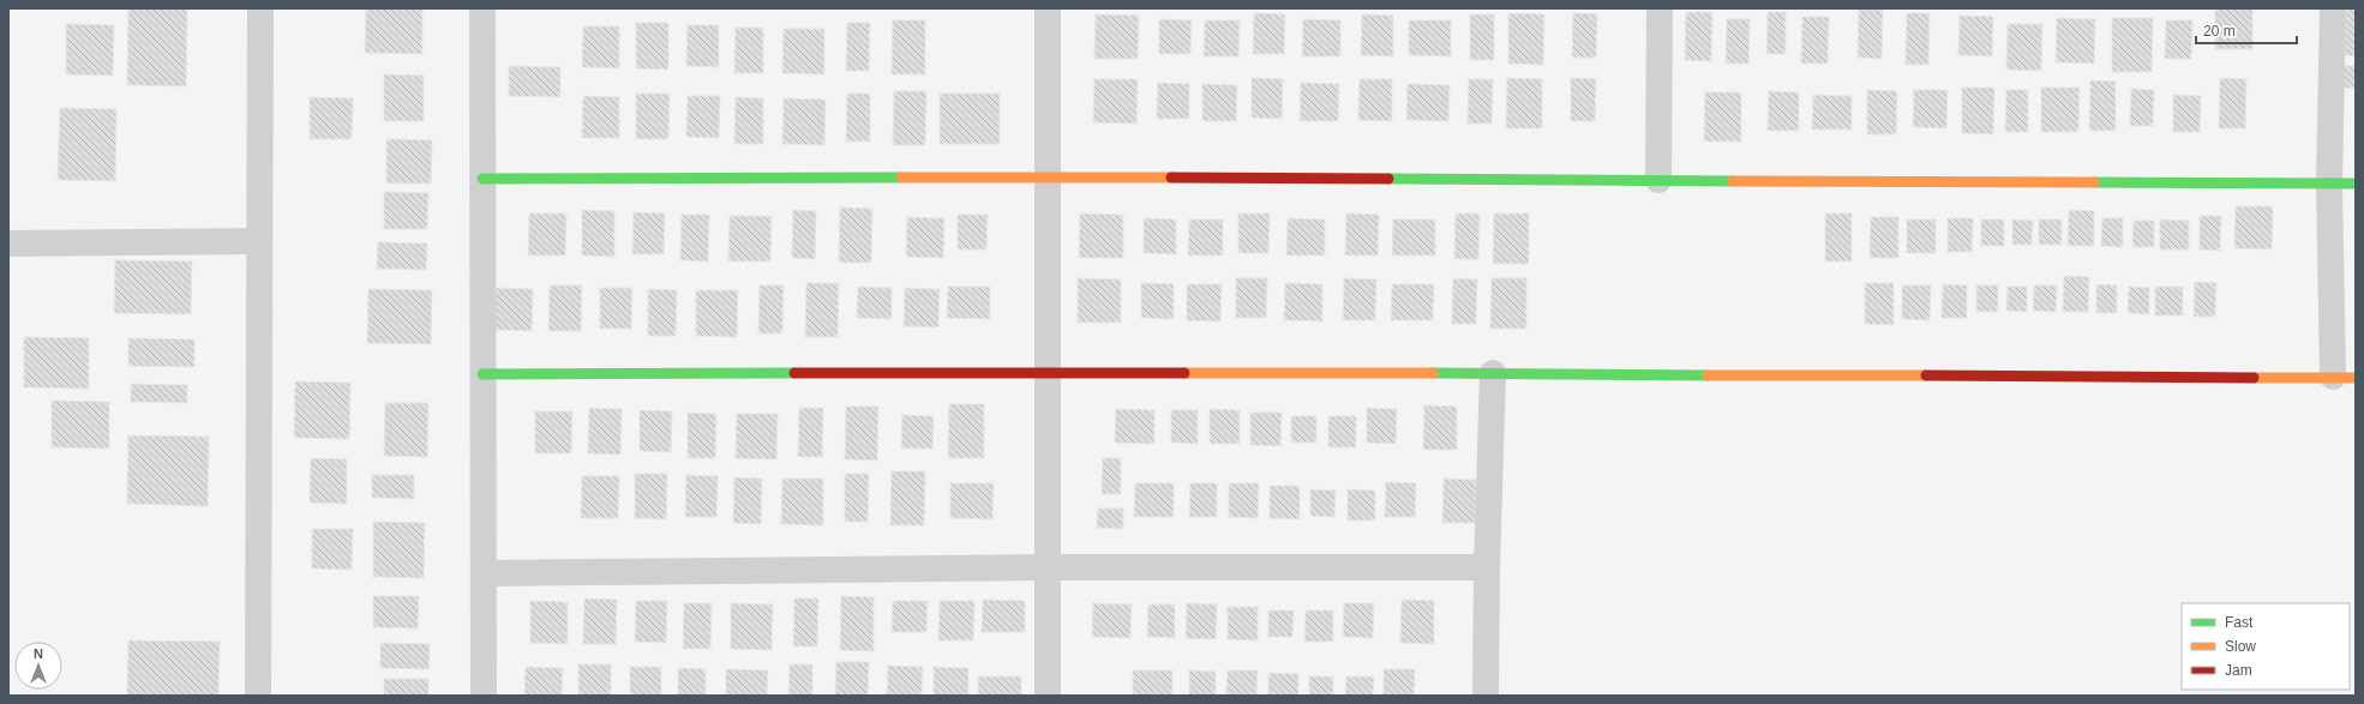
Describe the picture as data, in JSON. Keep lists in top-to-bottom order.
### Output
{
  "legend": ["Fast", "Slow", "Jam"],
  "scale_bar": "20 m",
  "north": "top"
}
